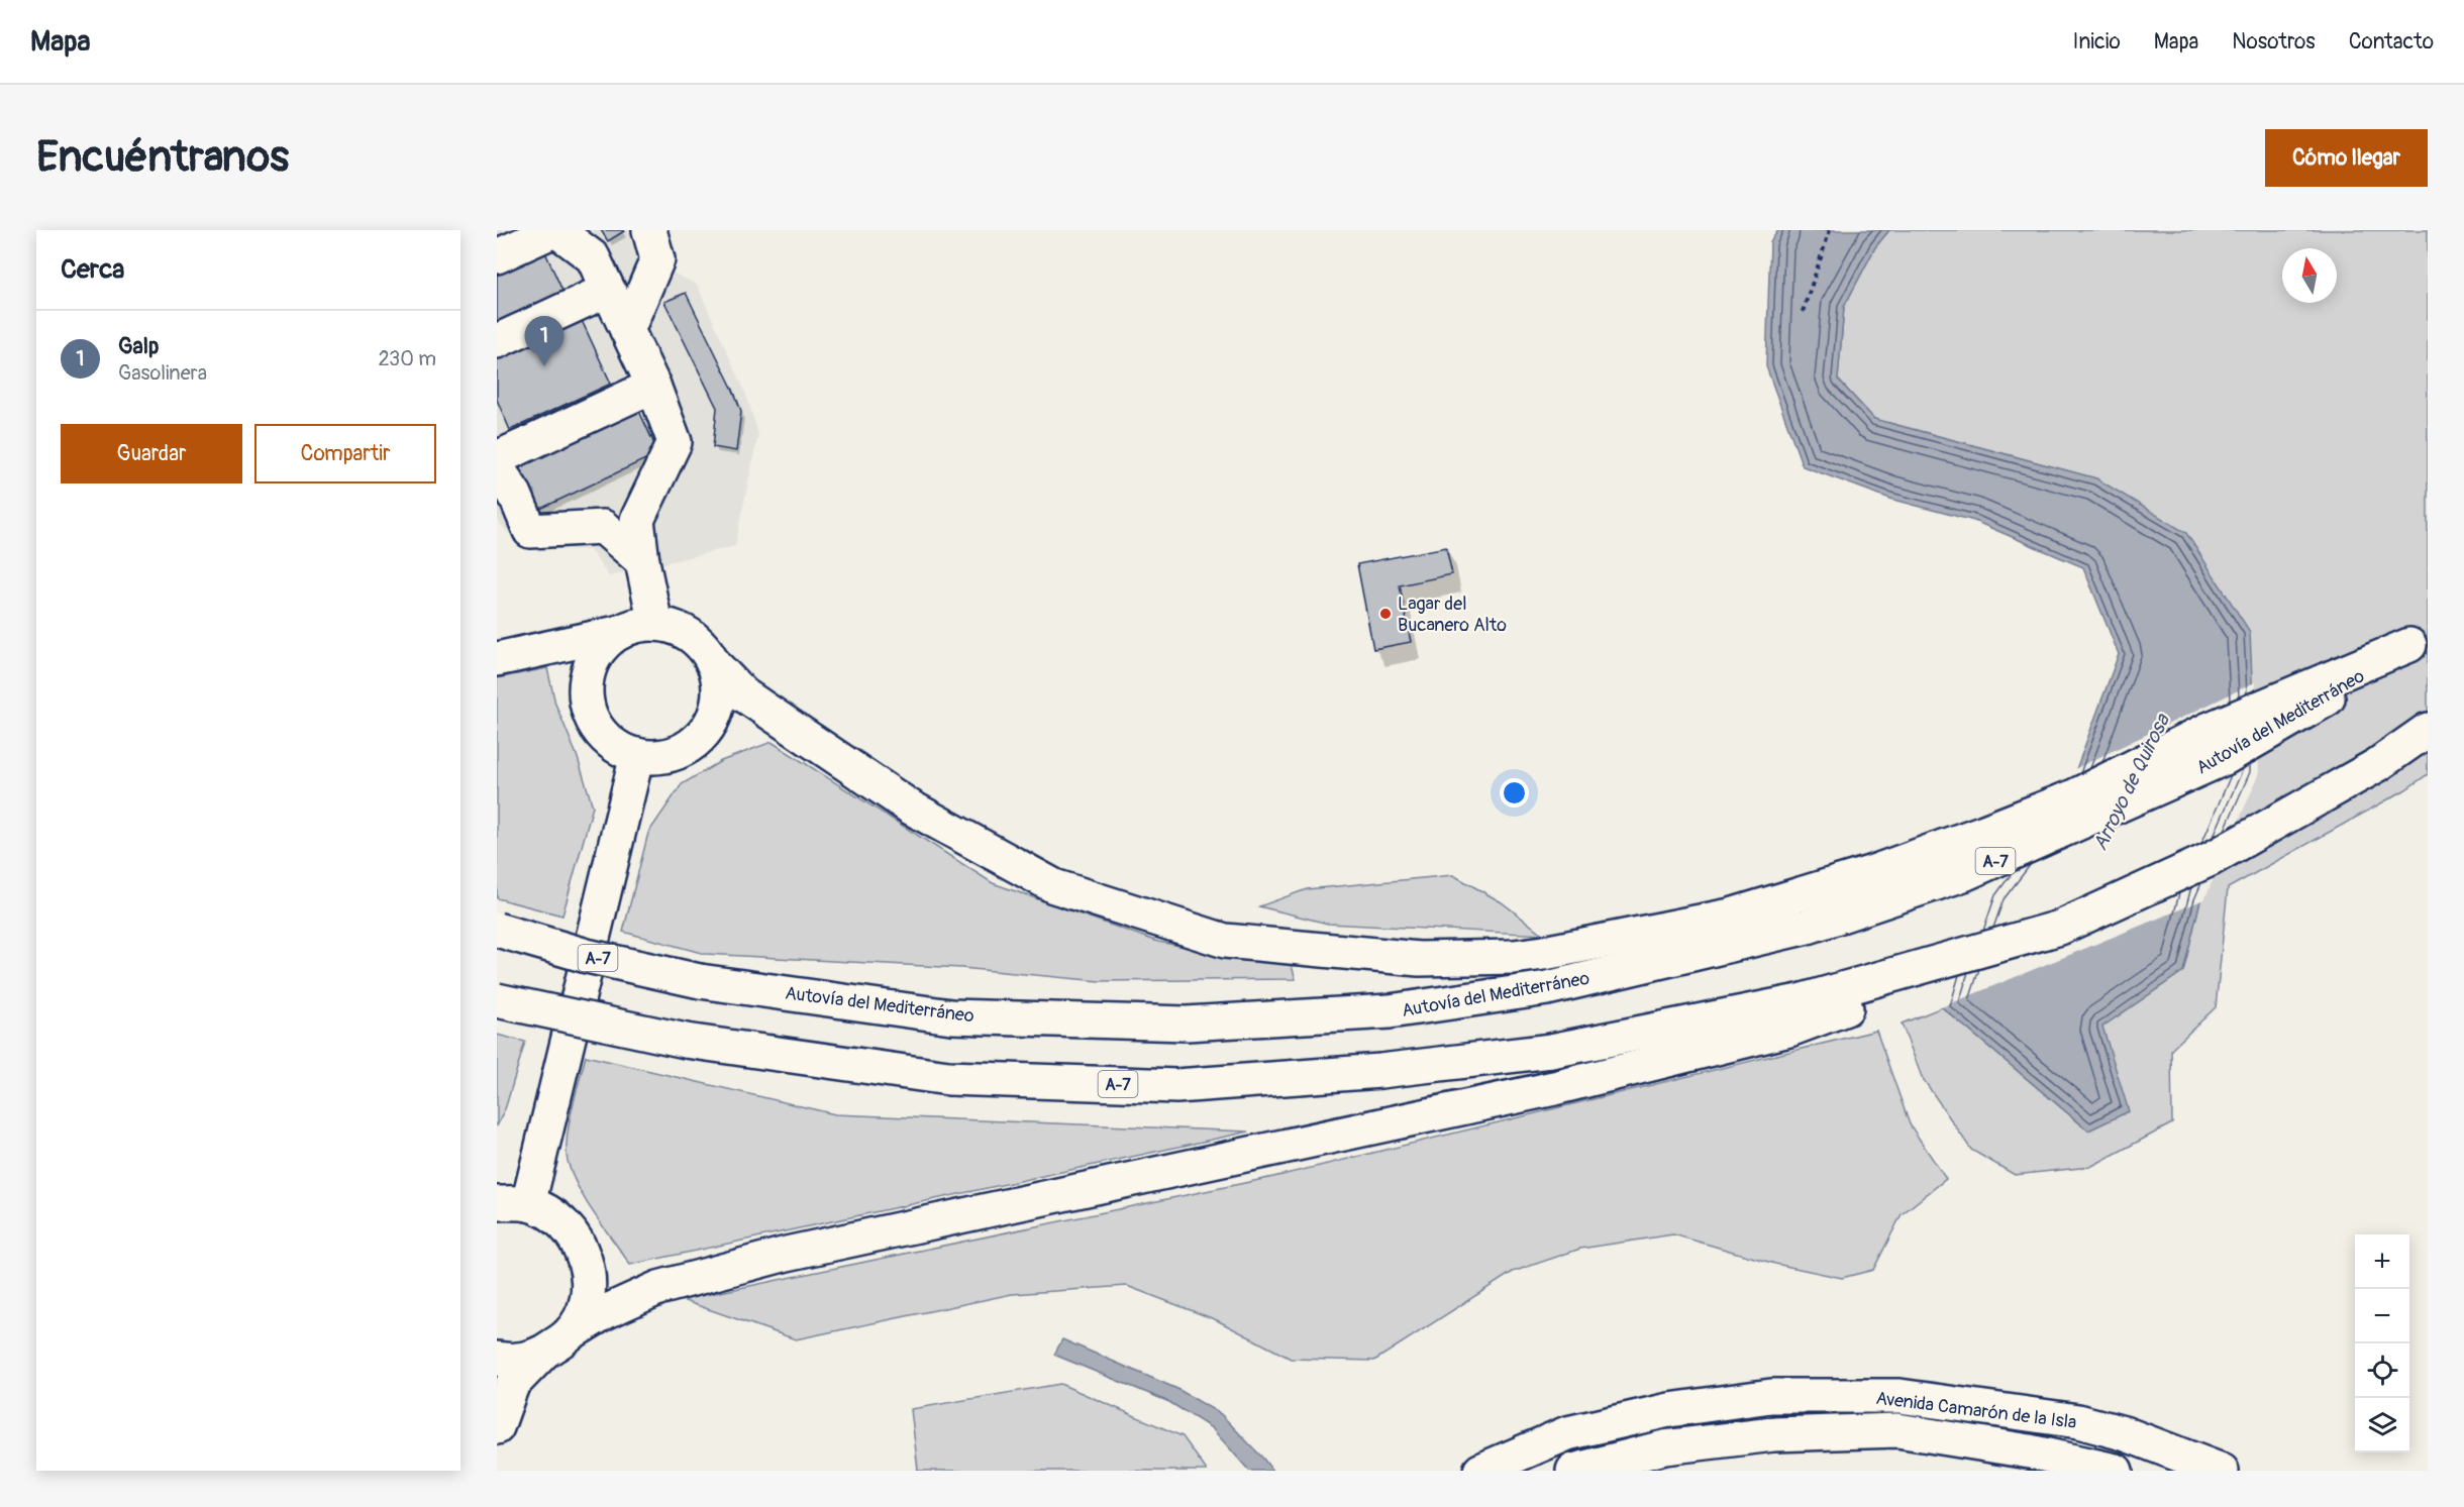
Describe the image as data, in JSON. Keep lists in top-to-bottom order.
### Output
{
  "streets": {
    "main road": ["Autovía del Mediterráneo", "A-7", "Avenida Camarón de la Isla"]
  },
  "water": ["Arroyo de Quirosa"],
  "places": ["Lagar del Bucanero Alto"],
  "north": "top",
  "page": {
    "header": "Mapa",
    "nav": [
      "Inicio",
      "Mapa",
      "Nosotros",
      "Contacto"
    ],
    "buttons": [
      "Cómo llegar",
      ["Guardar", "Compartir"]
    ],
    "title": "Encuéntranos",
    "heading": "Cerca",
    "list": [
      {
        "mark": "1",
        "name": "Galp",
        "note": "Gasolinera",
        "value": "230 m"
      }
    ],
    "pins": "1",
    "map_buttons": ["+", "−"]
  }
}
